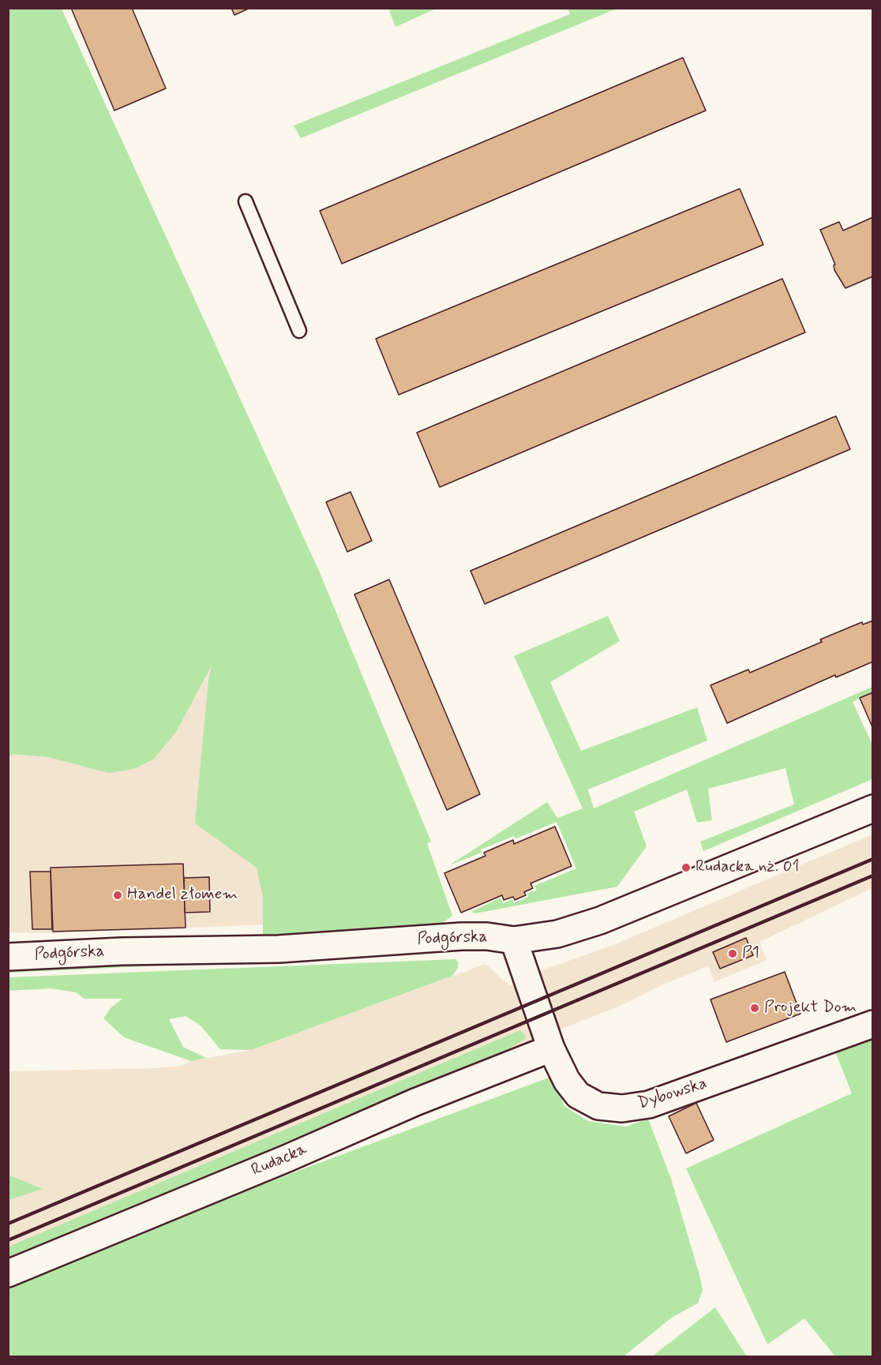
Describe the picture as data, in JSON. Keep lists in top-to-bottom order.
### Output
{
  "streets": {
    "street": ["Podgórska", "Dybowska", "Rudacka"]
  },
  "crossings": [
    ["Podgórska", "Dybowska"],
    ["Dybowska", "Rudacka"]
  ],
  "places": [
    "Rudacka nż. 01",
    "Handel złomem",
    "P1",
    "Projekt Dom"
  ]
}
